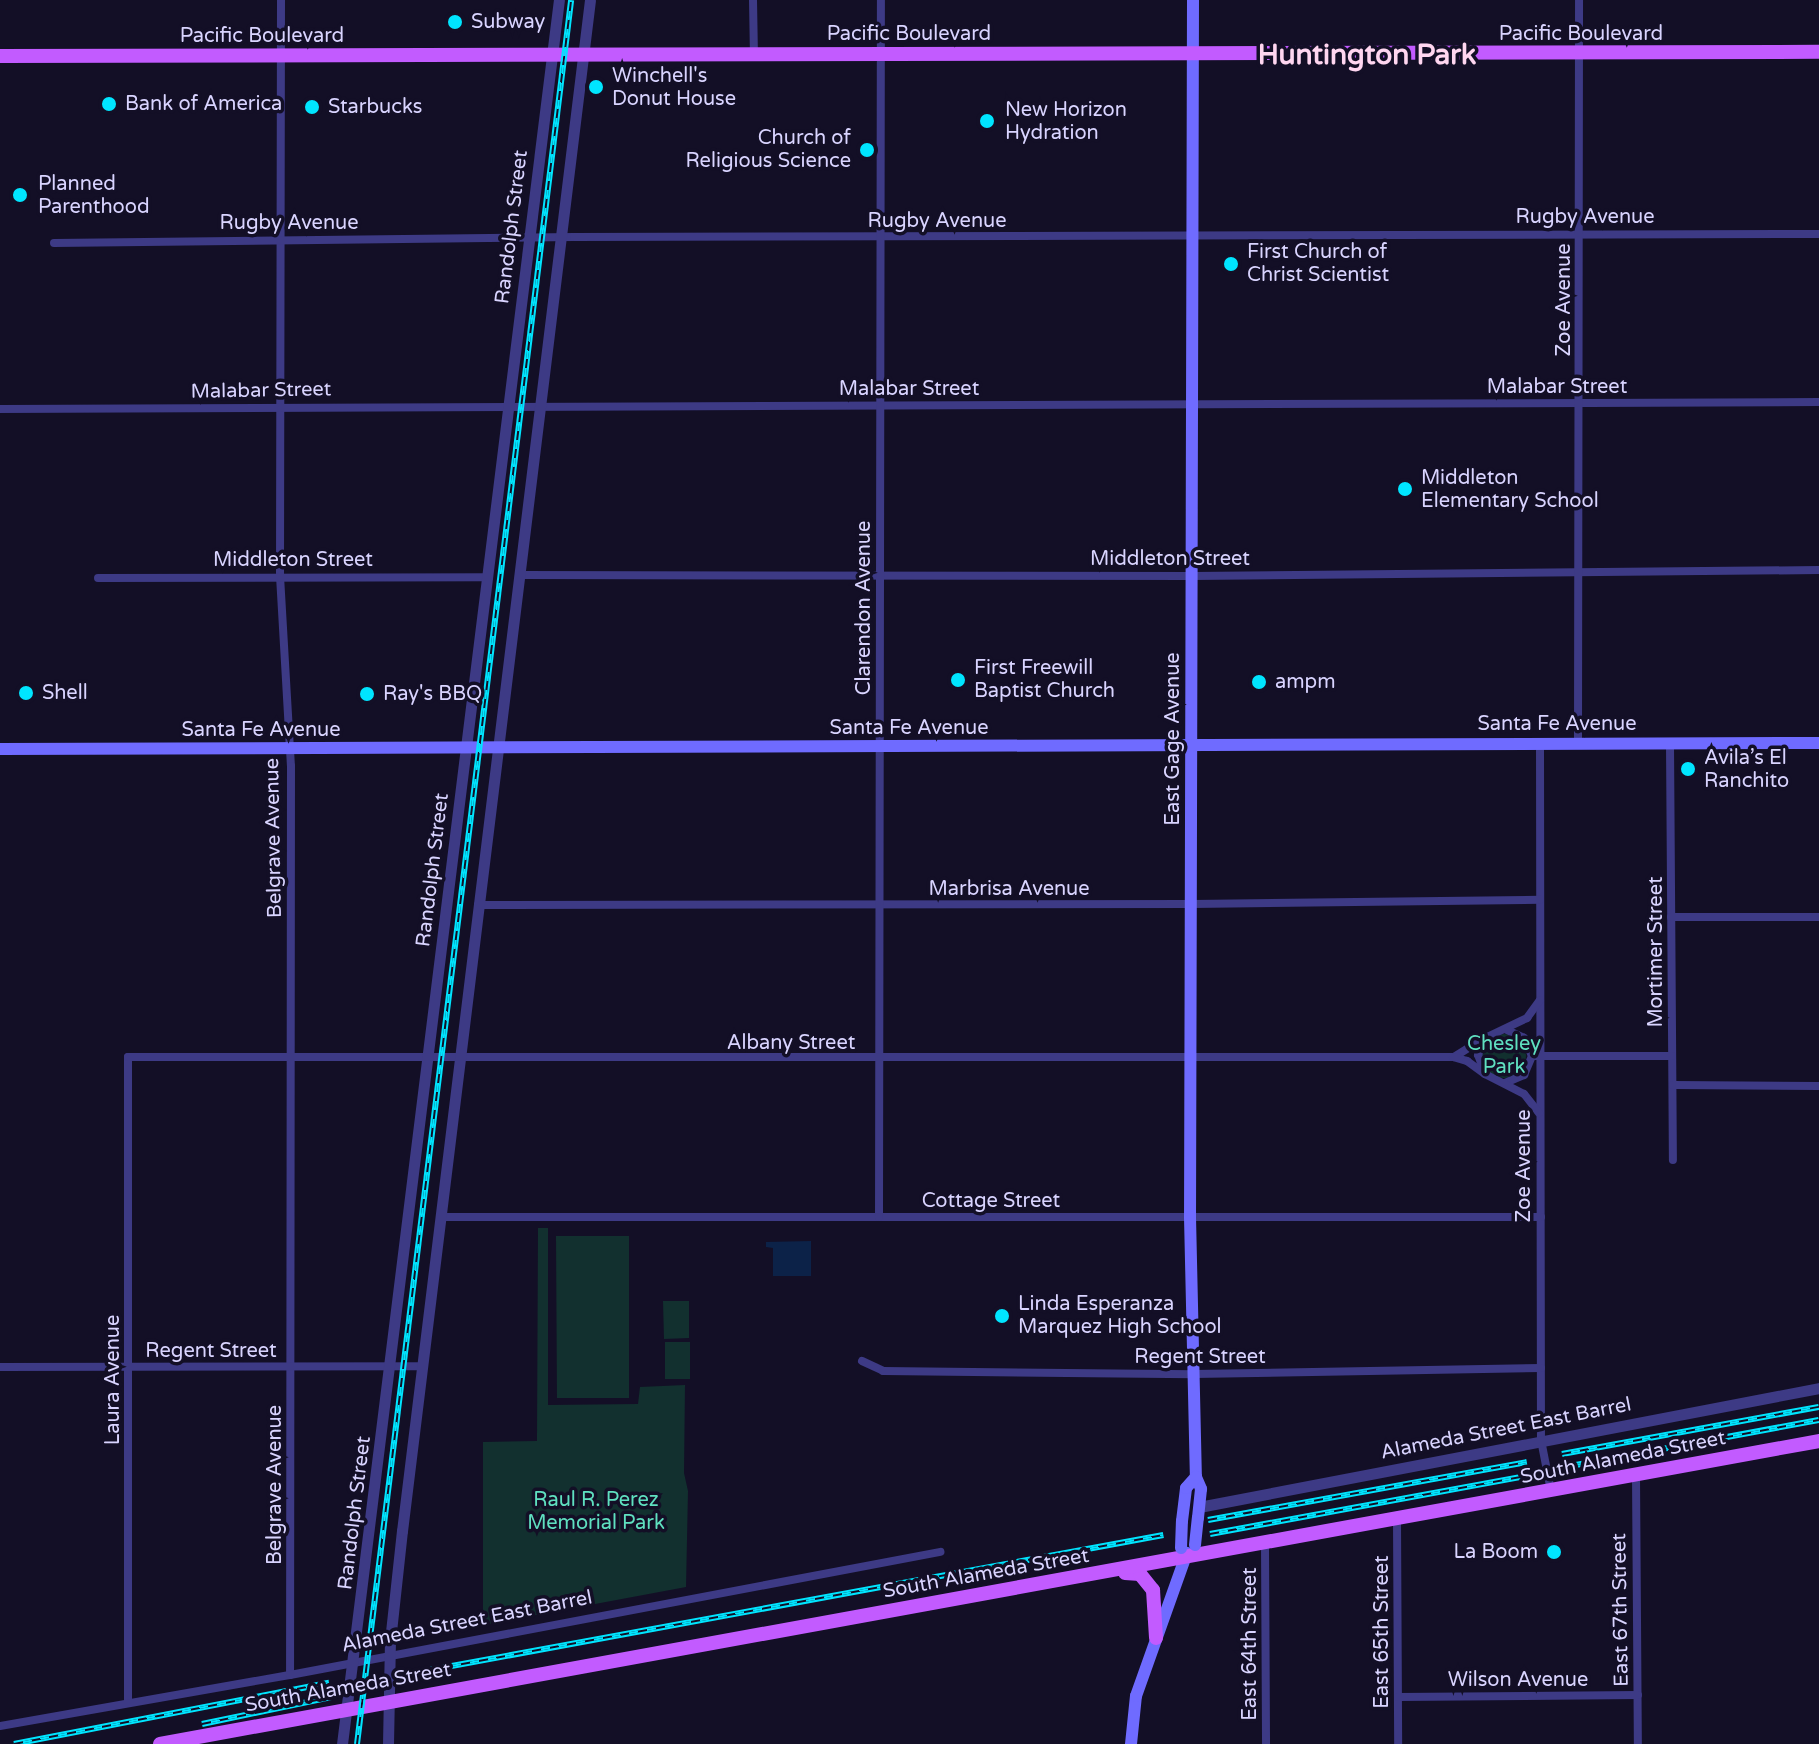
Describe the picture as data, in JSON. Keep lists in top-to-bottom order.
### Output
{
  "streets": {
    "main road": [
      "Pacific Boulevard",
      "Santa Fe Avenue",
      "East Gage Avenue",
      "South Alameda Street"
    ],
    "street": [
      "Rugby Avenue",
      "Randolph Street",
      "Zoe Avenue",
      "Malabar Street",
      "Middleton Street",
      "Clarendon Avenue",
      "Belgrave Avenue",
      "Marbrisa Avenue",
      "Mortimer Street",
      "Albany Street",
      "Cottage Street",
      "Regent Street",
      "Laura Avenue",
      "Alameda Street East Barrel",
      "East 67th Street",
      "East 65th Street",
      "East 64th Street",
      "Wilson Avenue"
    ]
  },
  "crossings": [
    ["Pacific Boulevard", "Randolph Street"],
    ["Pacific Boulevard", "Zoe Avenue"],
    ["Pacific Boulevard", "Clarendon Avenue"],
    ["Pacific Boulevard", "East Gage Avenue"],
    ["Pacific Boulevard", "Belgrave Avenue"],
    ["Rugby Avenue", "Randolph Street"],
    ["Rugby Avenue", "Zoe Avenue"],
    ["Rugby Avenue", "Clarendon Avenue"],
    ["Rugby Avenue", "East Gage Avenue"],
    ["Rugby Avenue", "Belgrave Avenue"],
    ["Randolph Street", "Malabar Street"],
    ["Randolph Street", "Middleton Street"],
    ["Randolph Street", "Santa Fe Avenue"],
    ["Randolph Street", "Albany Street"],
    ["Randolph Street", "Regent Street"],
    ["Randolph Street", "Alameda Street East Barrel"],
    ["Randolph Street", "South Alameda Street"],
    ["Zoe Avenue", "Malabar Street"],
    ["Zoe Avenue", "Middleton Street"],
    ["Zoe Avenue", "Santa Fe Avenue"],
    ["Zoe Avenue", "Marbrisa Avenue"],
    ["Zoe Avenue", "Albany Street"],
    ["Zoe Avenue", "Cottage Street"],
    ["Zoe Avenue", "Regent Street"],
    ["Zoe Avenue", "Alameda Street East Barrel"],
    ["Zoe Avenue", "South Alameda Street"],
    ["Malabar Street", "Clarendon Avenue"],
    ["Malabar Street", "East Gage Avenue"],
    ["Malabar Street", "Belgrave Avenue"],
    ["Middleton Street", "Clarendon Avenue"],
    ["Middleton Street", "East Gage Avenue"],
    ["Middleton Street", "Belgrave Avenue"],
    ["Clarendon Avenue", "Santa Fe Avenue"],
    ["Clarendon Avenue", "Marbrisa Avenue"],
    ["Clarendon Avenue", "Albany Street"],
    ["Clarendon Avenue", "Cottage Street"],
    ["Santa Fe Avenue", "East Gage Avenue"],
    ["Santa Fe Avenue", "Belgrave Avenue"],
    ["Santa Fe Avenue", "Mortimer Street"],
    ["East Gage Avenue", "Marbrisa Avenue"],
    ["East Gage Avenue", "Albany Street"],
    ["East Gage Avenue", "Cottage Street"],
    ["East Gage Avenue", "Regent Street"],
    ["East Gage Avenue", "Alameda Street East Barrel"],
    ["East Gage Avenue", "South Alameda Street"],
    ["Belgrave Avenue", "Albany Street"],
    ["Belgrave Avenue", "Regent Street"],
    ["Belgrave Avenue", "Alameda Street East Barrel"],
    ["Albany Street", "Laura Avenue"],
    ["Regent Street", "Laura Avenue"],
    ["Laura Avenue", "Alameda Street East Barrel"],
    ["South Alameda Street", "East 67th Street"],
    ["South Alameda Street", "East 65th Street"],
    ["South Alameda Street", "East 64th Street"],
    ["East 67th Street", "Wilson Avenue"],
    ["East 65th Street", "Wilson Avenue"]
  ],
  "districts": ["Huntington Park"],
  "parks": ["Chesley Park", "Raul R. Perez Memorial Park"],
  "places": [
    "Subway",
    "Winchell's Donut House",
    "Bank of America",
    "Starbucks",
    "New Horizon Hydration",
    "Church of Religious Science",
    "Planned Parenthood",
    "First Church of Christ Scientist",
    "Middleton Elementary School",
    "First Freewill Baptist Church",
    "ampm",
    "Shell",
    "Ray's BBQ",
    "Avila’s El Ranchito",
    "Linda Esperanza Marquez High School",
    "La Boom"
  ]
}
